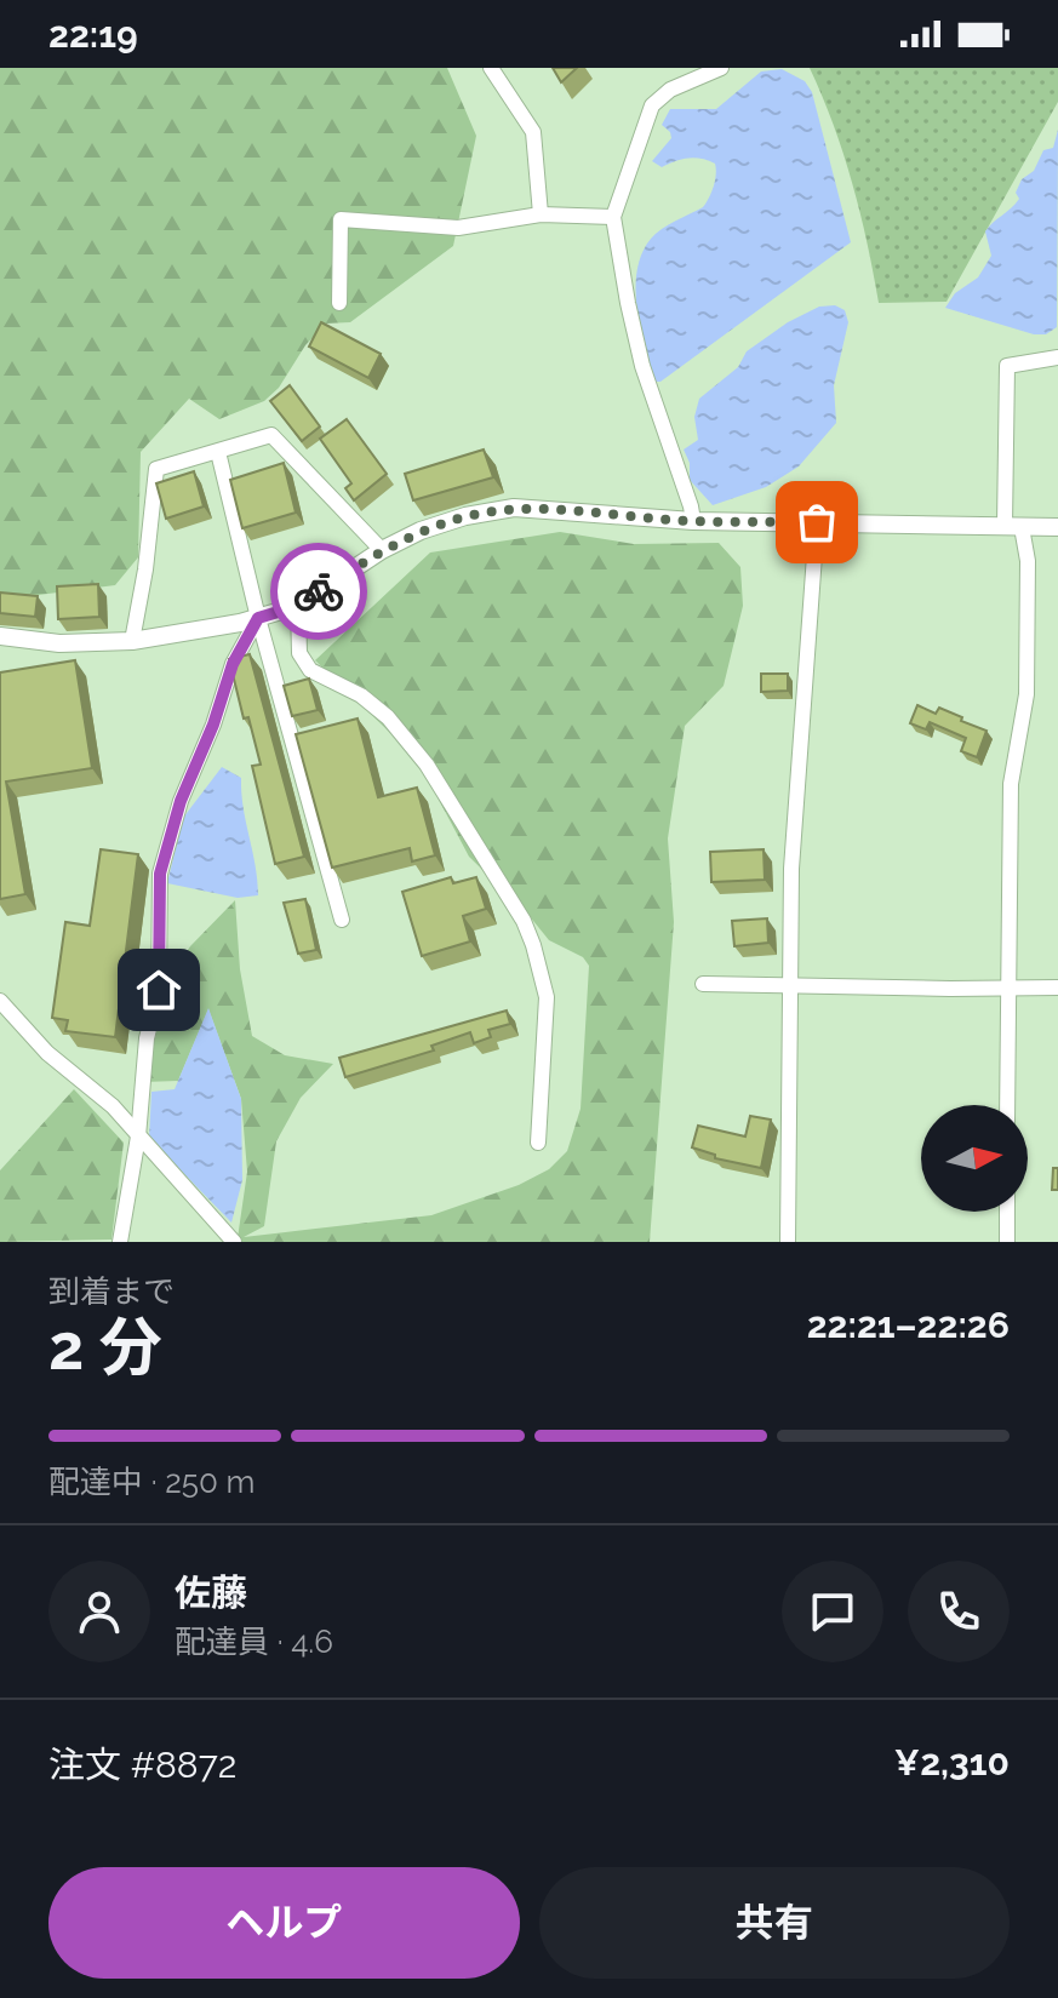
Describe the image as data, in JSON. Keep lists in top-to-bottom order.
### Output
{
  "north": "right",
  "page": {
    "status": "22:19",
    "heading": ["2 分", "到着まで", "22:21–22:26"],
    "panel": [
      "佐藤",
      "配達員 · 4.6",
      "注文 #8872",
      "¥2,310"
    ],
    "bar": "配達中 · 250 m",
    "buttons": ["ヘルプ", "共有"]
  }
}
